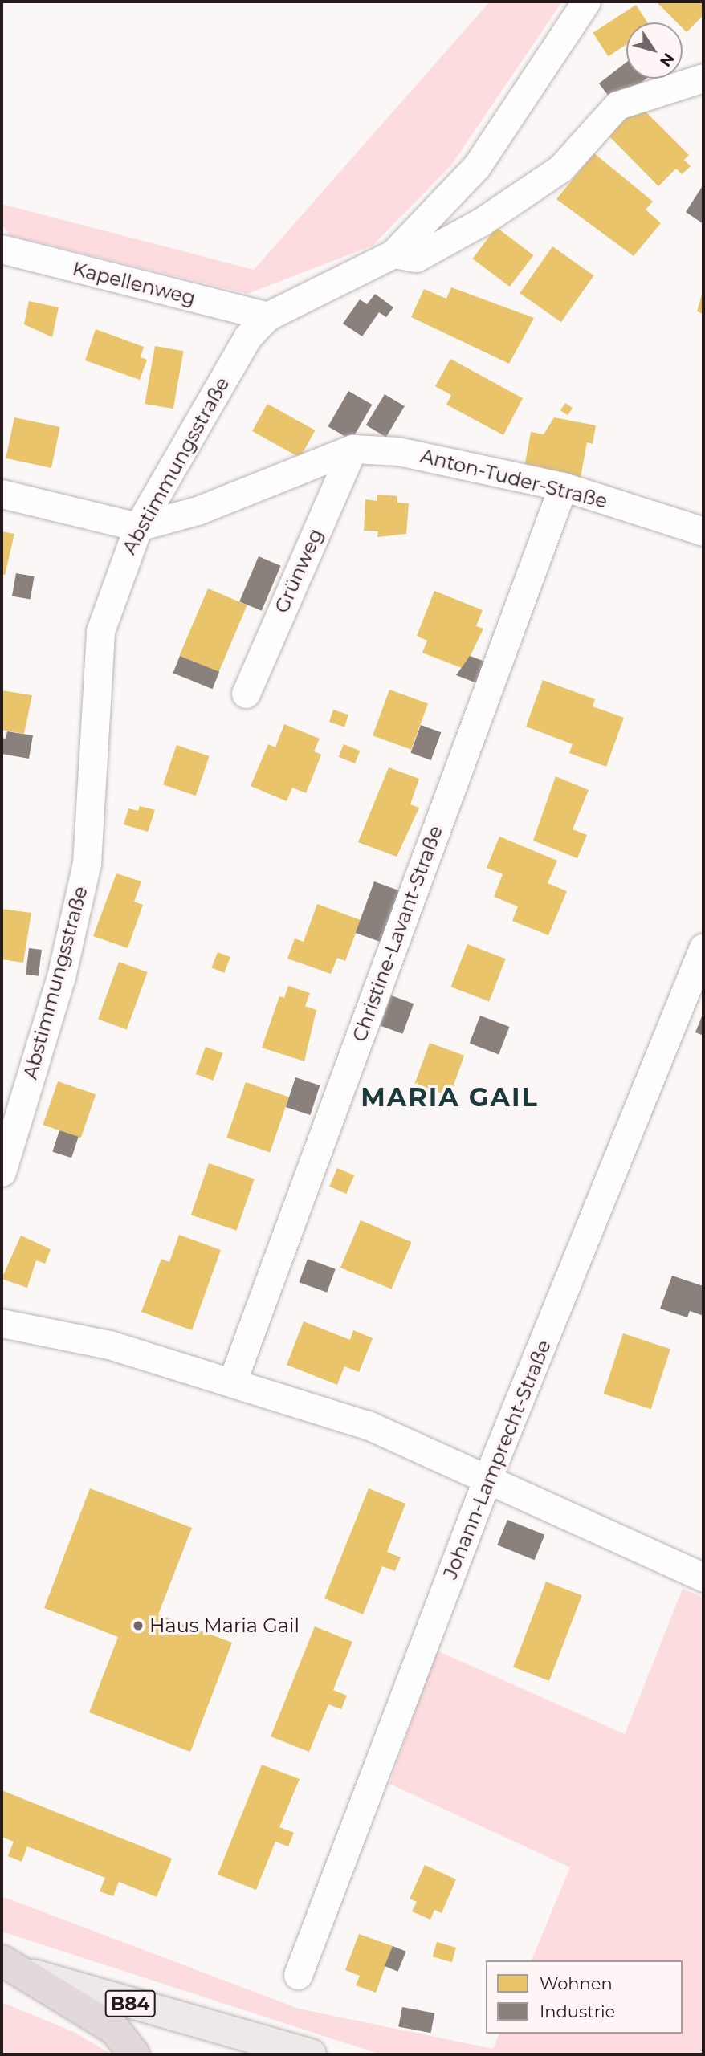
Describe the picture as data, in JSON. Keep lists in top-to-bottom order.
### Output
{
  "streets": {
    "main road": ["B84"],
    "street": [
      "Kapellenweg",
      "Abstimmungsstraße",
      "Anton-Tuder-Straße",
      "Grünweg",
      "Christine-Lavant-Straße",
      "Johann-Lamprecht-Straße"
    ]
  },
  "crossings": [
    ["Kapellenweg", "Abstimmungsstraße"],
    ["Abstimmungsstraße", "Anton-Tuder-Straße"],
    ["Anton-Tuder-Straße", "Grünweg"],
    ["Anton-Tuder-Straße", "Christine-Lavant-Straße"]
  ],
  "districts": ["MARIA GAIL"],
  "places": ["Haus Maria Gail"],
  "legend": ["Wohnen", "Industrie"],
  "north": "bottom right"
}
